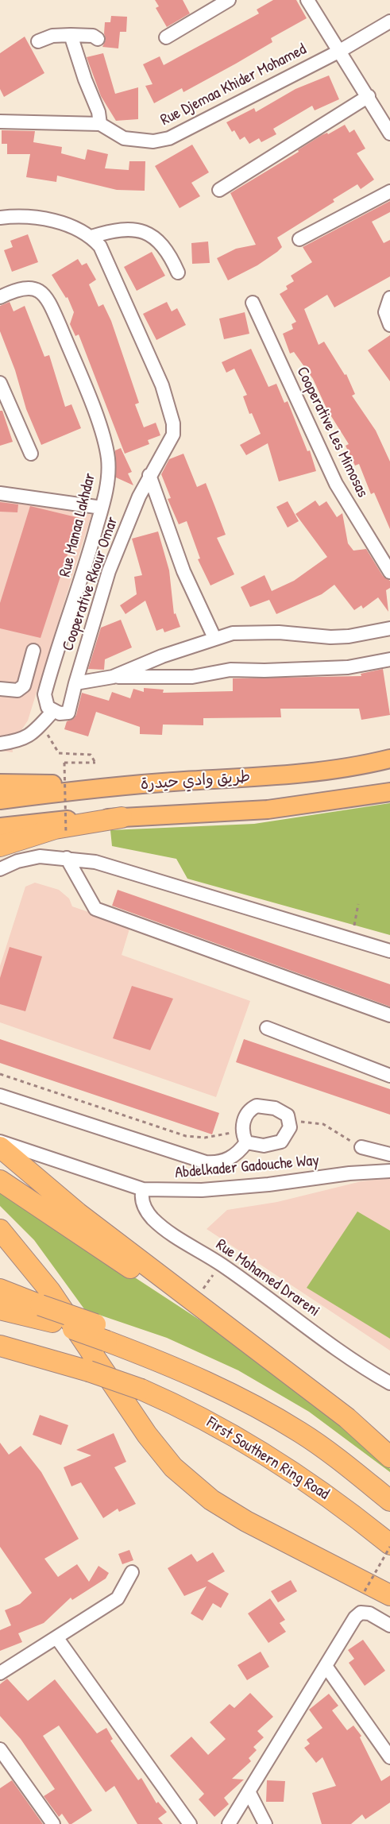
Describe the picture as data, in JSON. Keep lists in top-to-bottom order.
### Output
{
  "streets": {
    "highway": ["First Southern Ring Road"],
    "main road": ["طريق وادي حيدرة"],
    "street": [
      "Rue Djemaa Khider Mohamed",
      "Cooperative Les Mimosas",
      "Rue Manaa Lakhdar",
      "Cooperative Rkour Omar",
      "Abdelkader Gadouche Way",
      "Rue Mohamed Drareni"
    ]
  },
  "crossings": [
    ["Abdelkader Gadouche Way", "Rue Mohamed Drareni"]
  ]
}
